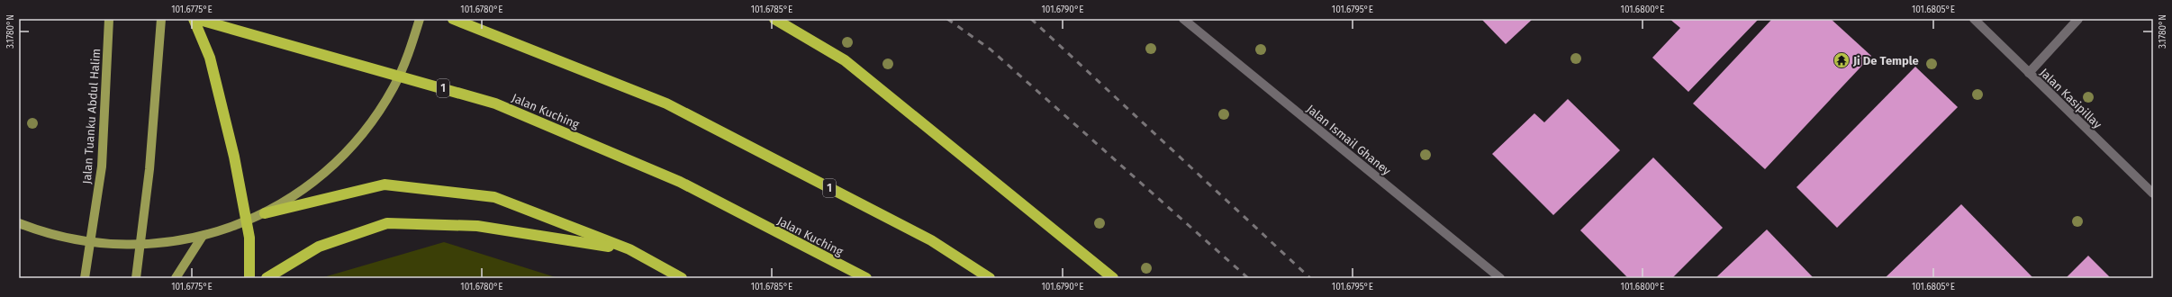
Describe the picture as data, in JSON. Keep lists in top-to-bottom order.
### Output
{
  "streets": {
    "highway": ["1", "Jalan Kuching"],
    "main road": ["Jalan Tuanku Abdul Halim"],
    "street": ["Jalan Kasipillay", "Jalan Ismail Ghaney"]
  },
  "places": {
    "temple": ["Ji De Temple"]
  },
  "coordinates": [
    "101.6775°E",
    "101.6780°E",
    "101.6785°E",
    "101.6790°E",
    "101.6795°E",
    "101.6800°E",
    "101.6805°E",
    "3.1780°N"
  ]
}
